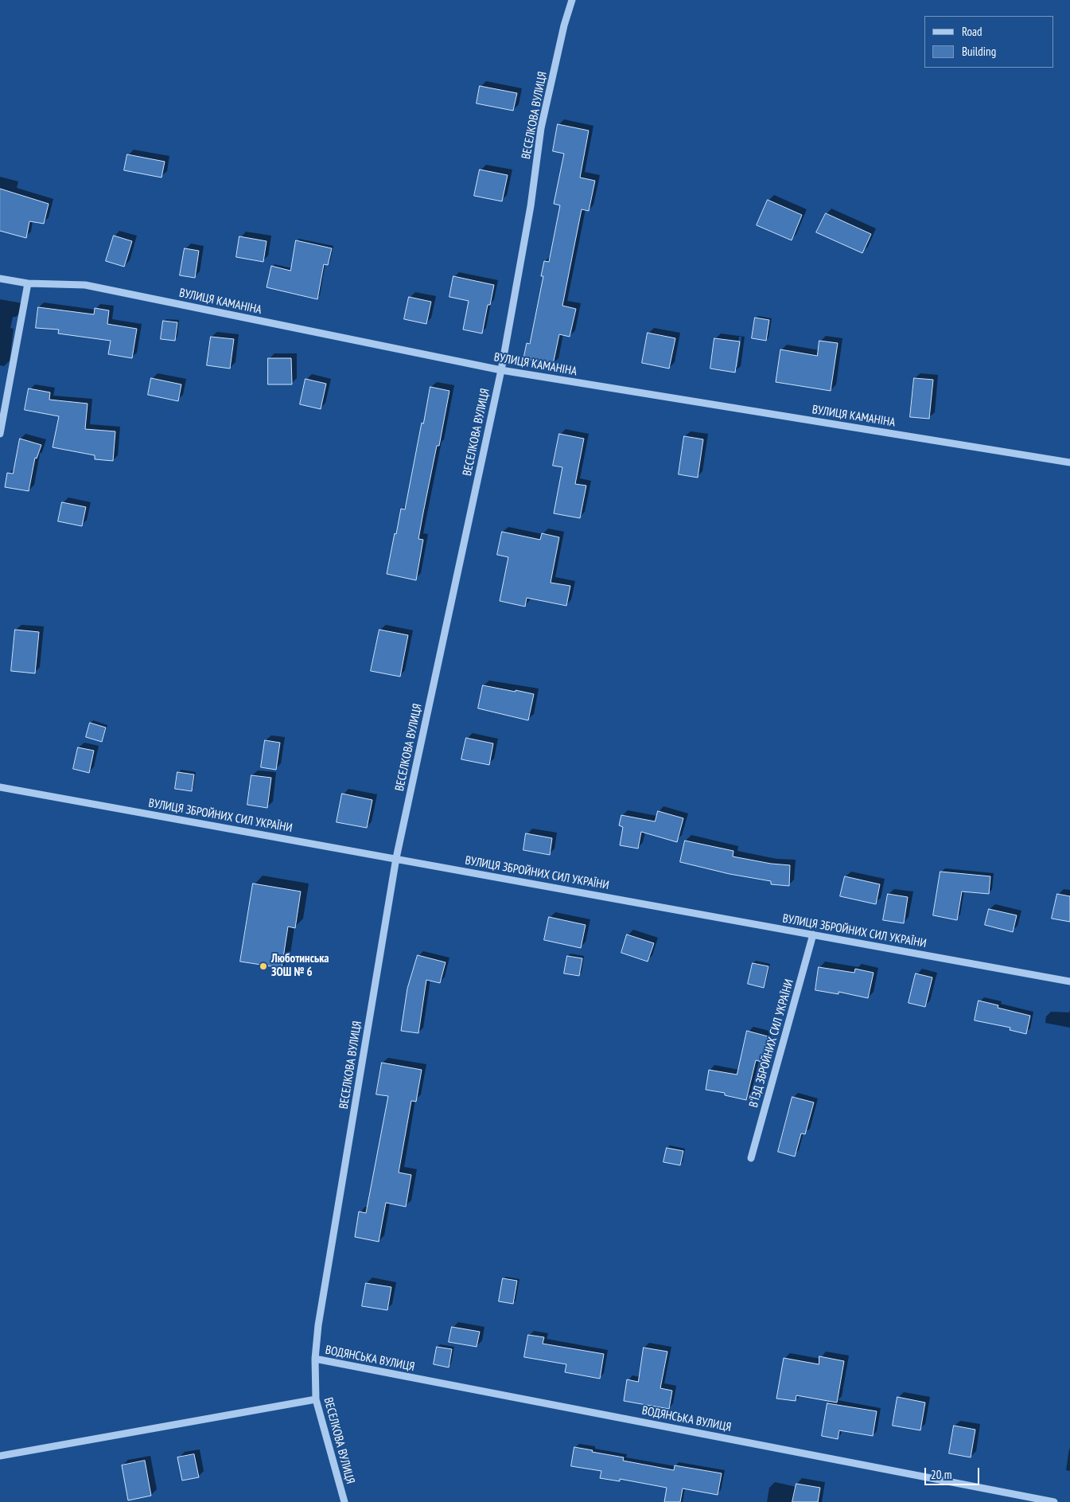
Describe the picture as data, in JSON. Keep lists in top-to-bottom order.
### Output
{
  "streets": {
    "street": [
      "ВЕСЕЛКОВА ВУЛИЦЯ",
      "ВУЛИЦЯ КАМАНІНА",
      "ВУЛИЦЯ ЗБРОЙНИХ СИЛ УКРАЇНИ",
      "В'ЇЗД ЗБРОЙНИХ СИЛ УКРАЇНИ",
      "ВОДЯНСЬКА ВУЛИЦЯ"
    ]
  },
  "crossings": [
    ["ВЕСЕЛКОВА ВУЛИЦЯ", "ВУЛИЦЯ КАМАНІНА"],
    ["ВЕСЕЛКОВА ВУЛИЦЯ", "ВУЛИЦЯ ЗБРОЙНИХ СИЛ УКРАЇНИ"],
    ["ВЕСЕЛКОВА ВУЛИЦЯ", "ВОДЯНСЬКА ВУЛИЦЯ"],
    ["ВУЛИЦЯ ЗБРОЙНИХ СИЛ УКРАЇНИ", "В'ЇЗД ЗБРОЙНИХ СИЛ УКРАЇНИ"]
  ],
  "places": ["Люботинська ЗОШ № 6"],
  "legend": ["Road", "Building"],
  "scale_bar": "20 m"
}
